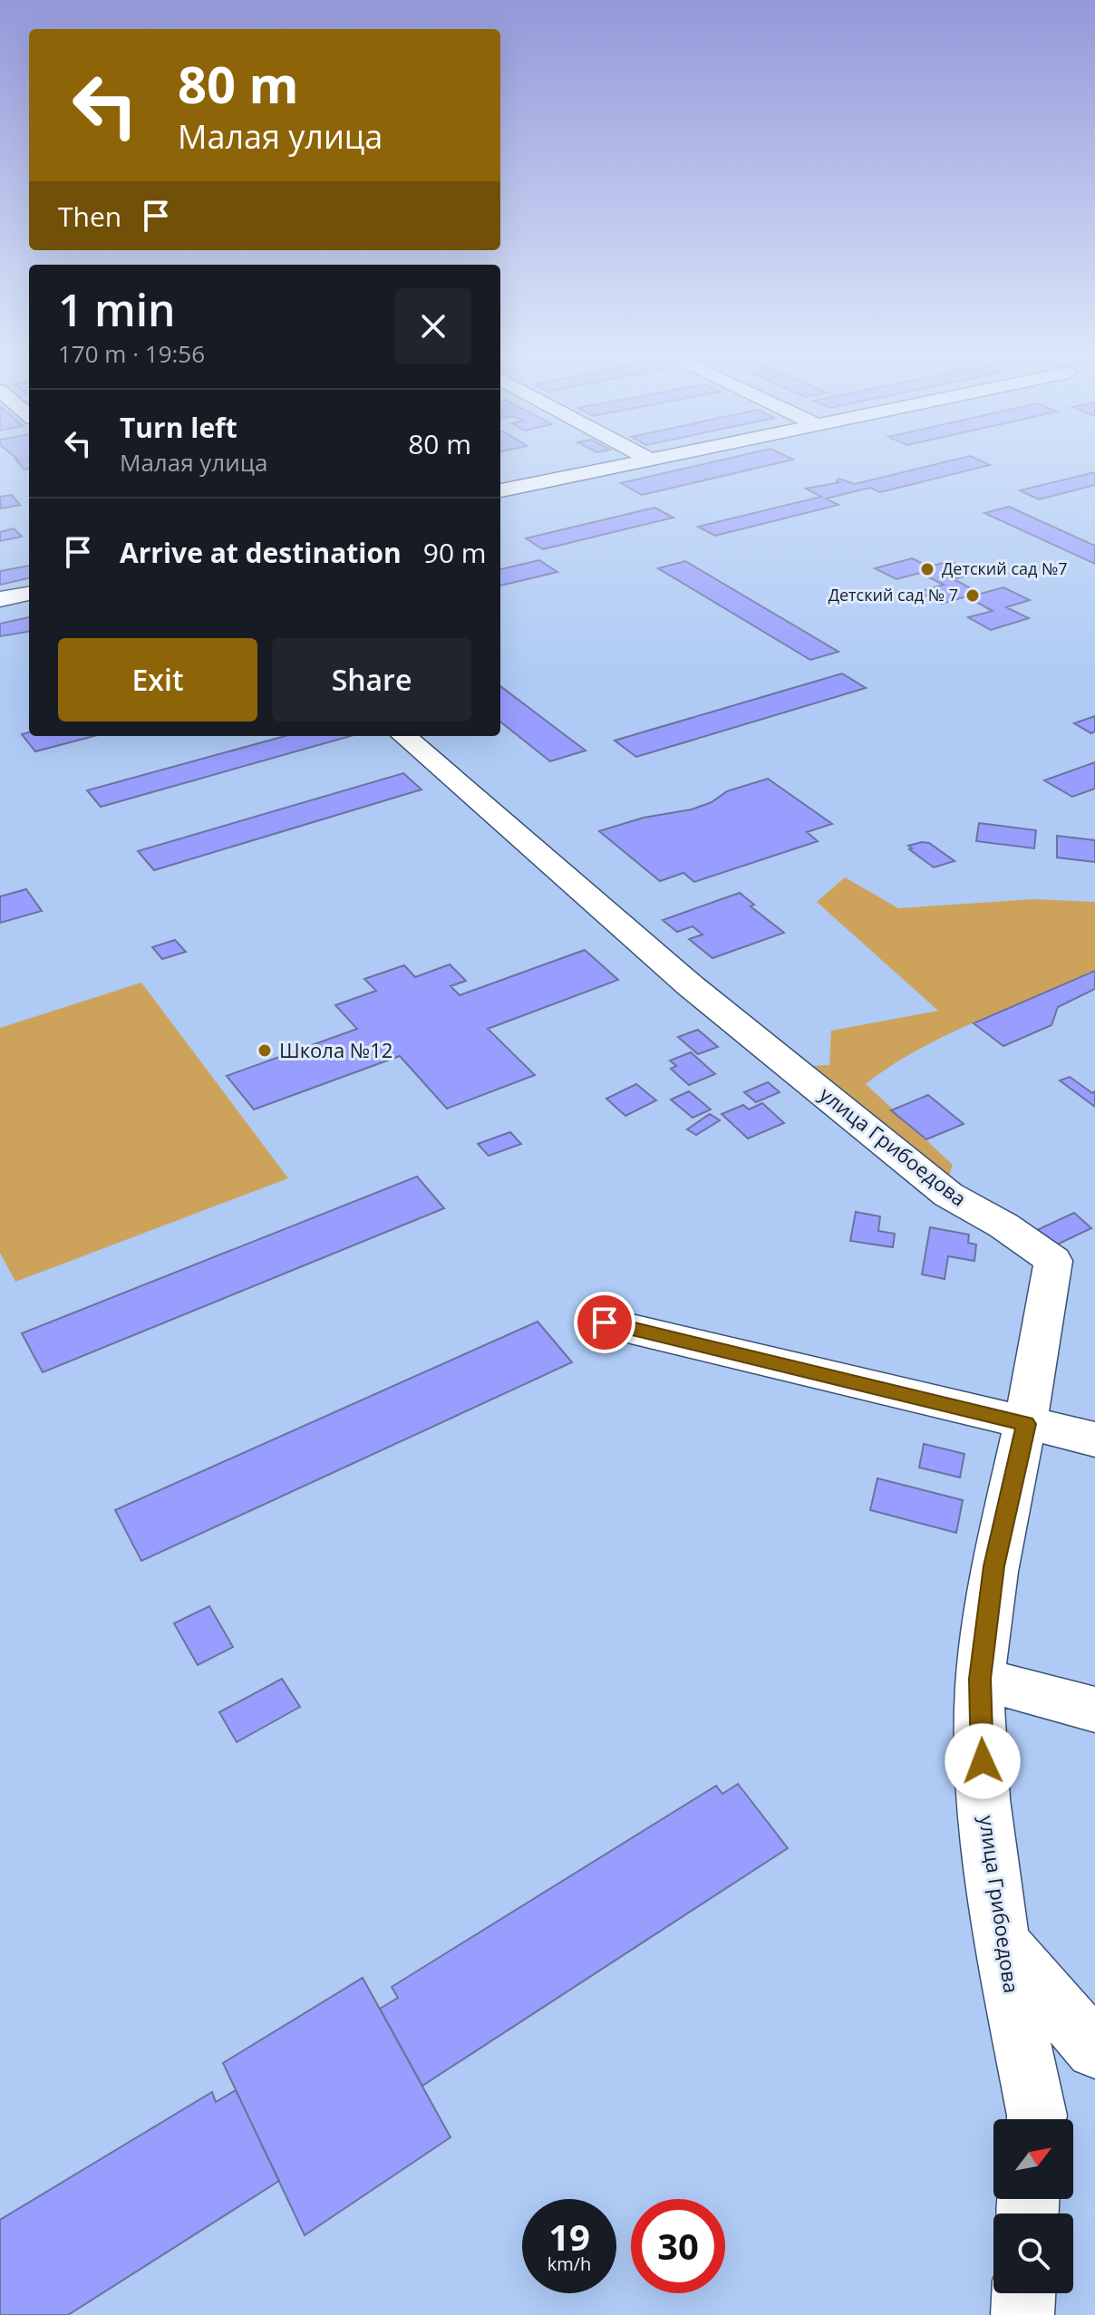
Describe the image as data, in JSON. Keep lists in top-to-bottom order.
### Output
{
  "streets": {
    "street": ["улица Грибоедова"]
  },
  "places": ["Детский сад №7", "Детский сад № 7", "Школа №12"],
  "north": "top right",
  "page": {
    "turn": ["80 m", "Малая улица"],
    "then": "Then",
    "heading": ["1 min", "170 m · 19:56"],
    "list": [
      {
        "name": "Turn left",
        "note": "Малая улица",
        "value": "80 m"
      },
      {
        "name": "Arrive at destination",
        "value": "90 m"
      }
    ],
    "buttons": ["Exit", "Share"],
    "speed": "19 km/h",
    "limit": "30"
  }
}
